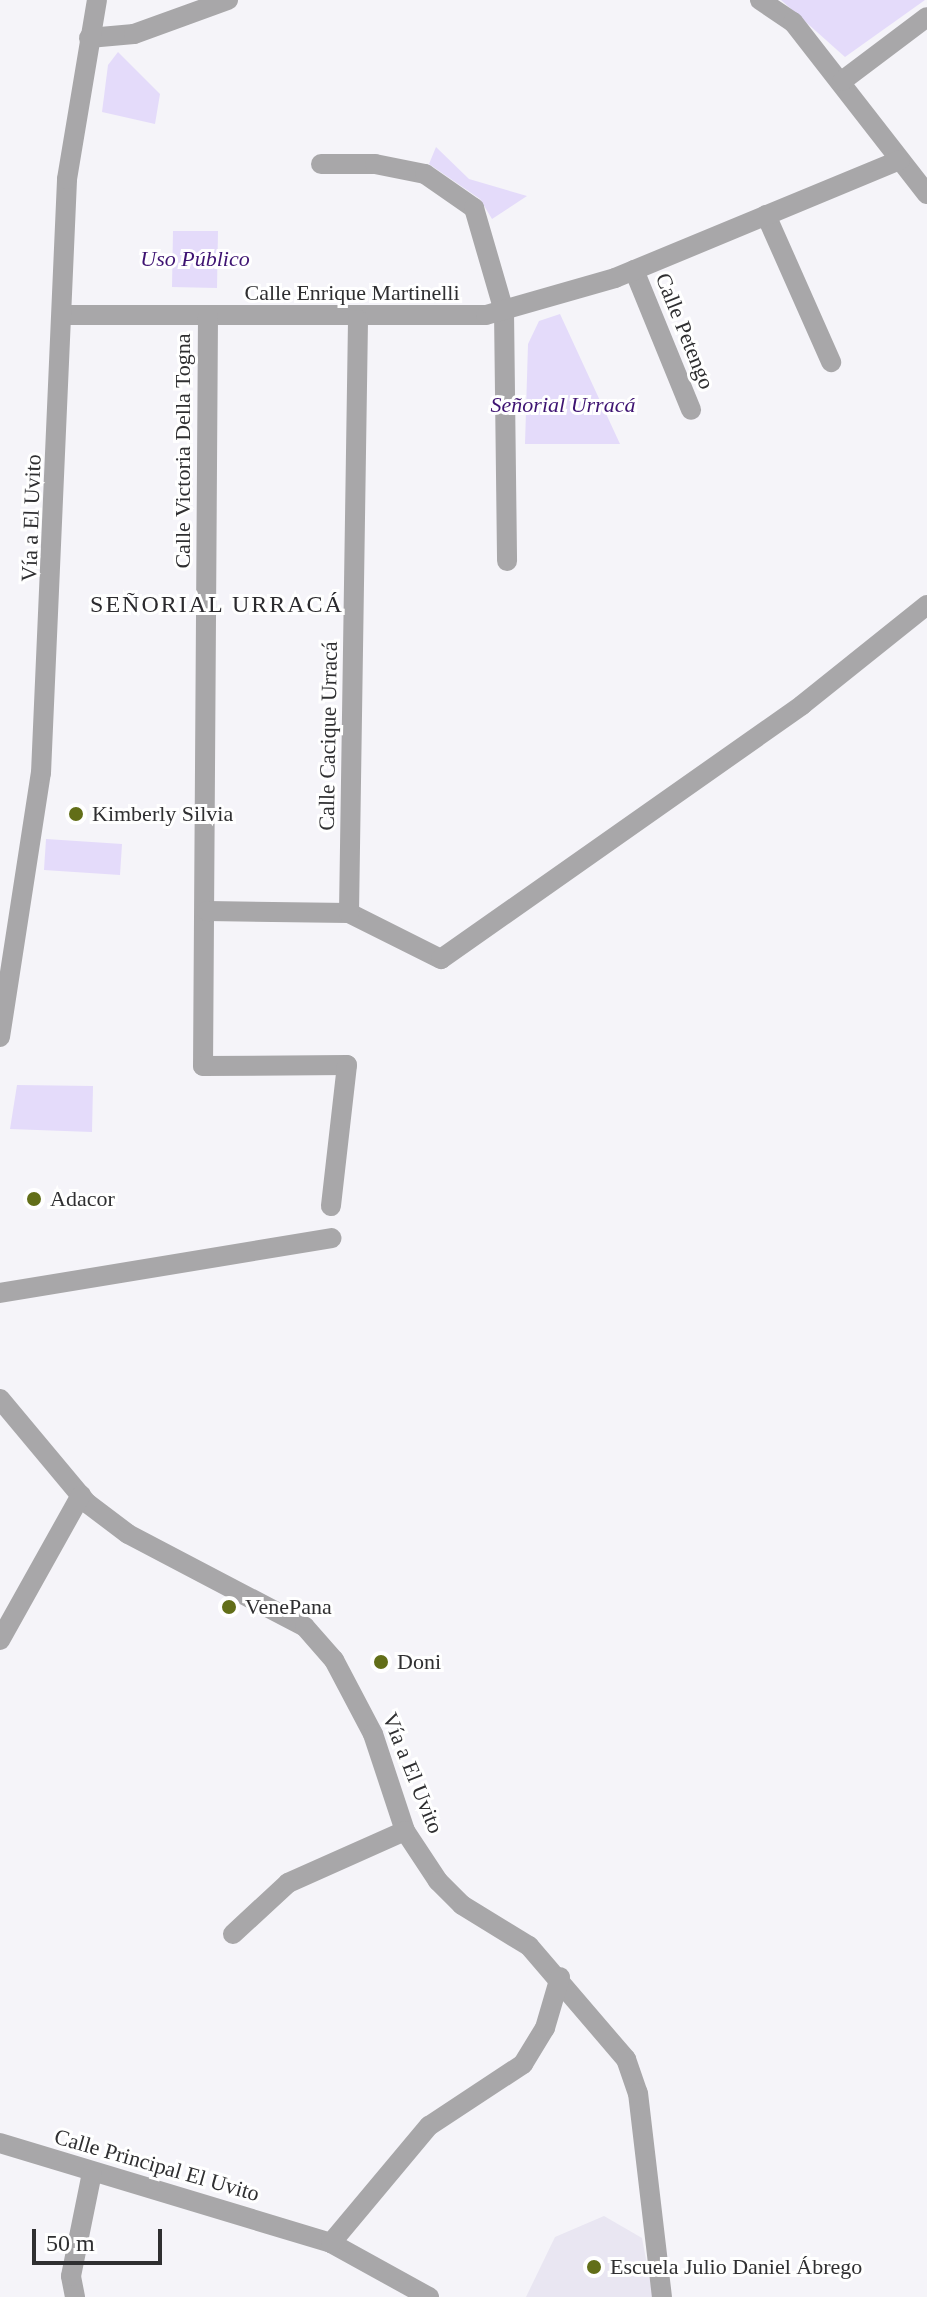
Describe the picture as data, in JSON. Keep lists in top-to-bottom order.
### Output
{
  "streets": {
    "street": [
      "Calle Enrique Martinelli",
      "Calle Petengo",
      "Calle Victoria Della Togna",
      "Vía a El Uvito",
      "Calle Cacique Urracá",
      "Calle Principal El Uvito"
    ]
  },
  "crossings": [
    ["Calle Enrique Martinelli", "Calle Petengo"],
    ["Calle Enrique Martinelli", "Calle Victoria Della Togna"],
    ["Calle Enrique Martinelli", "Vía a El Uvito"],
    ["Calle Enrique Martinelli", "Calle Cacique Urracá"]
  ],
  "districts": ["SEÑORIAL URRACÁ"],
  "parks": ["Uso Público", "Señorial Urracá"],
  "places": [
    "Kimberly Silvia",
    "Adacor",
    "VenePana",
    "Doni",
    "Escuela Julio Daniel Ábrego"
  ],
  "scale_bar": "50 m"
}
